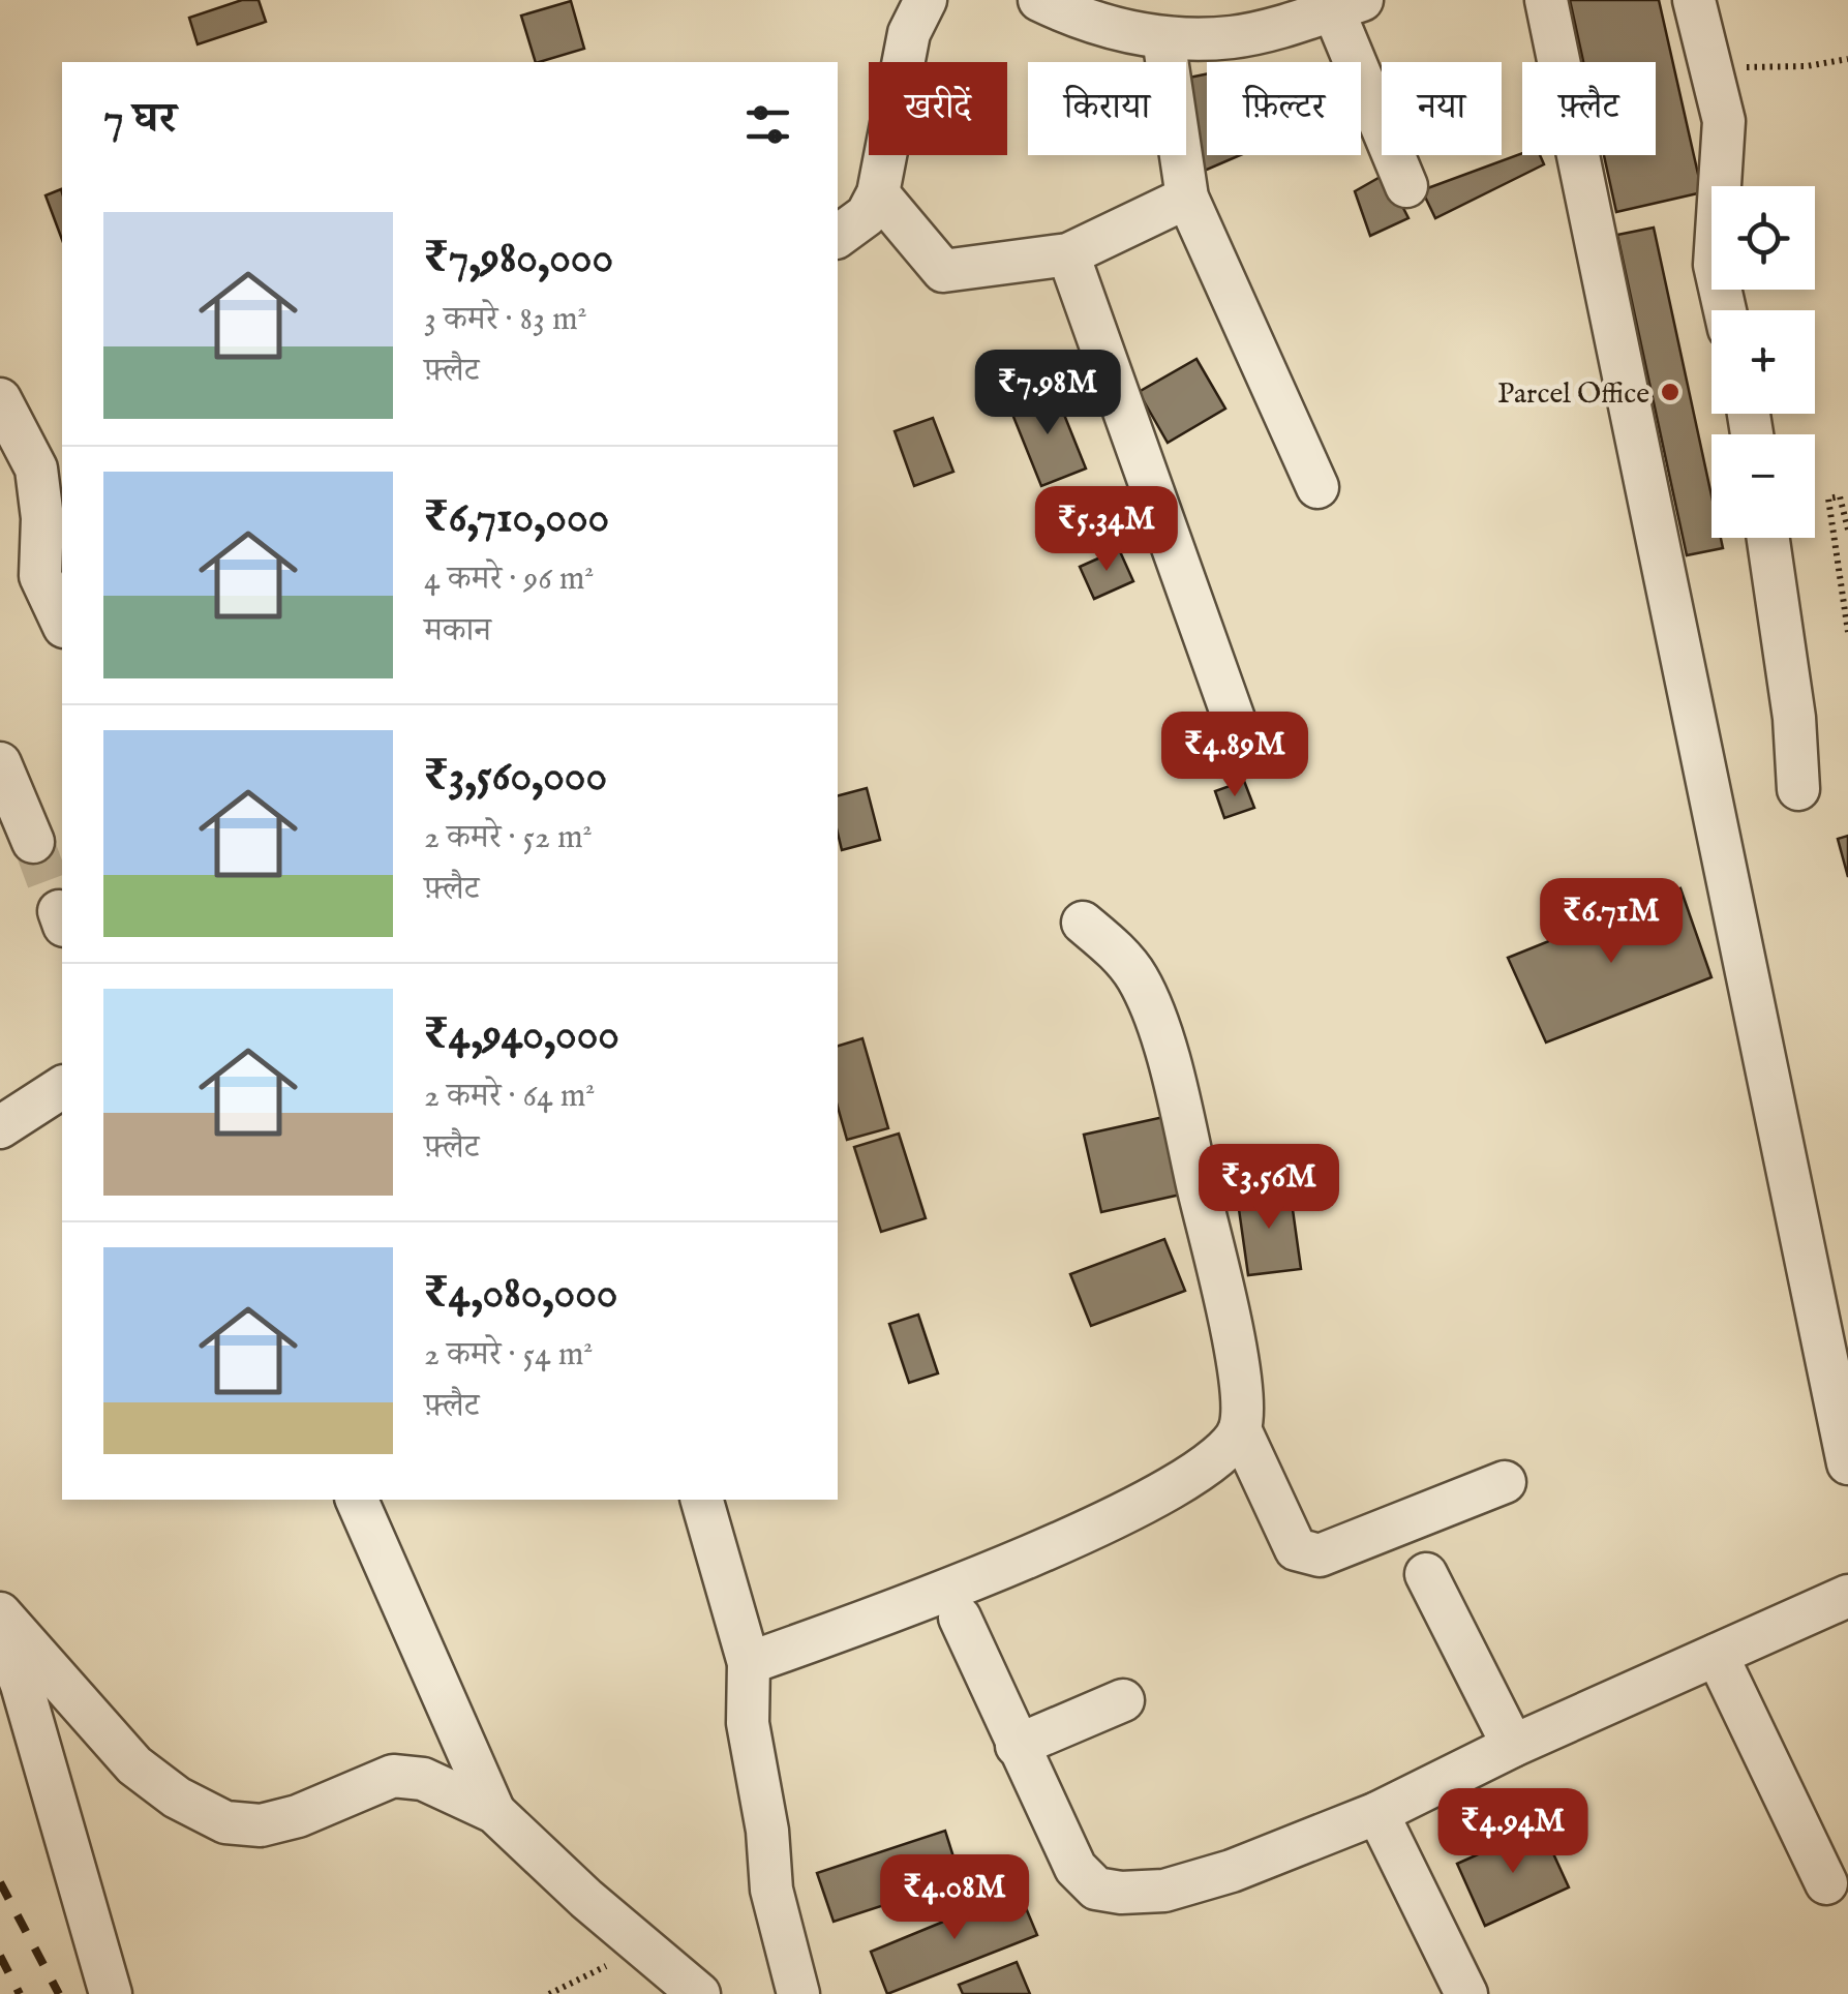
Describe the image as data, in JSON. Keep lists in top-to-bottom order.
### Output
{
  "places": ["Parcel Office"],
  "page": {
    "chip": [
      "खरीदें",
      "किराया",
      "फ़िल्टर",
      "नया",
      "फ़्लैट"
    ],
    "heading": "7 घर",
    "map_buttons": ["+", "−"],
    "list": [
      {
        "name": "₹7,980,000",
        "note": "3 कमरे · 83 m² · फ़्लैट"
      },
      {
        "name": "₹6,710,000",
        "note": "4 कमरे · 96 m² · मकान"
      },
      {
        "name": "₹3,560,000",
        "note": "2 कमरे · 52 m² · फ़्लैट"
      },
      {
        "name": "₹4,940,000",
        "note": "2 कमरे · 64 m² · फ़्लैट"
      },
      {
        "name": "₹4,080,000",
        "note": "2 कमरे · 54 m² · फ़्लैट"
      }
    ],
    "price": [
      "₹7.98M",
      "₹5.34M",
      "₹4.89M",
      "₹6.71M",
      "₹3.56M",
      "₹4.94M",
      "₹4.08M"
    ]
  }
}
